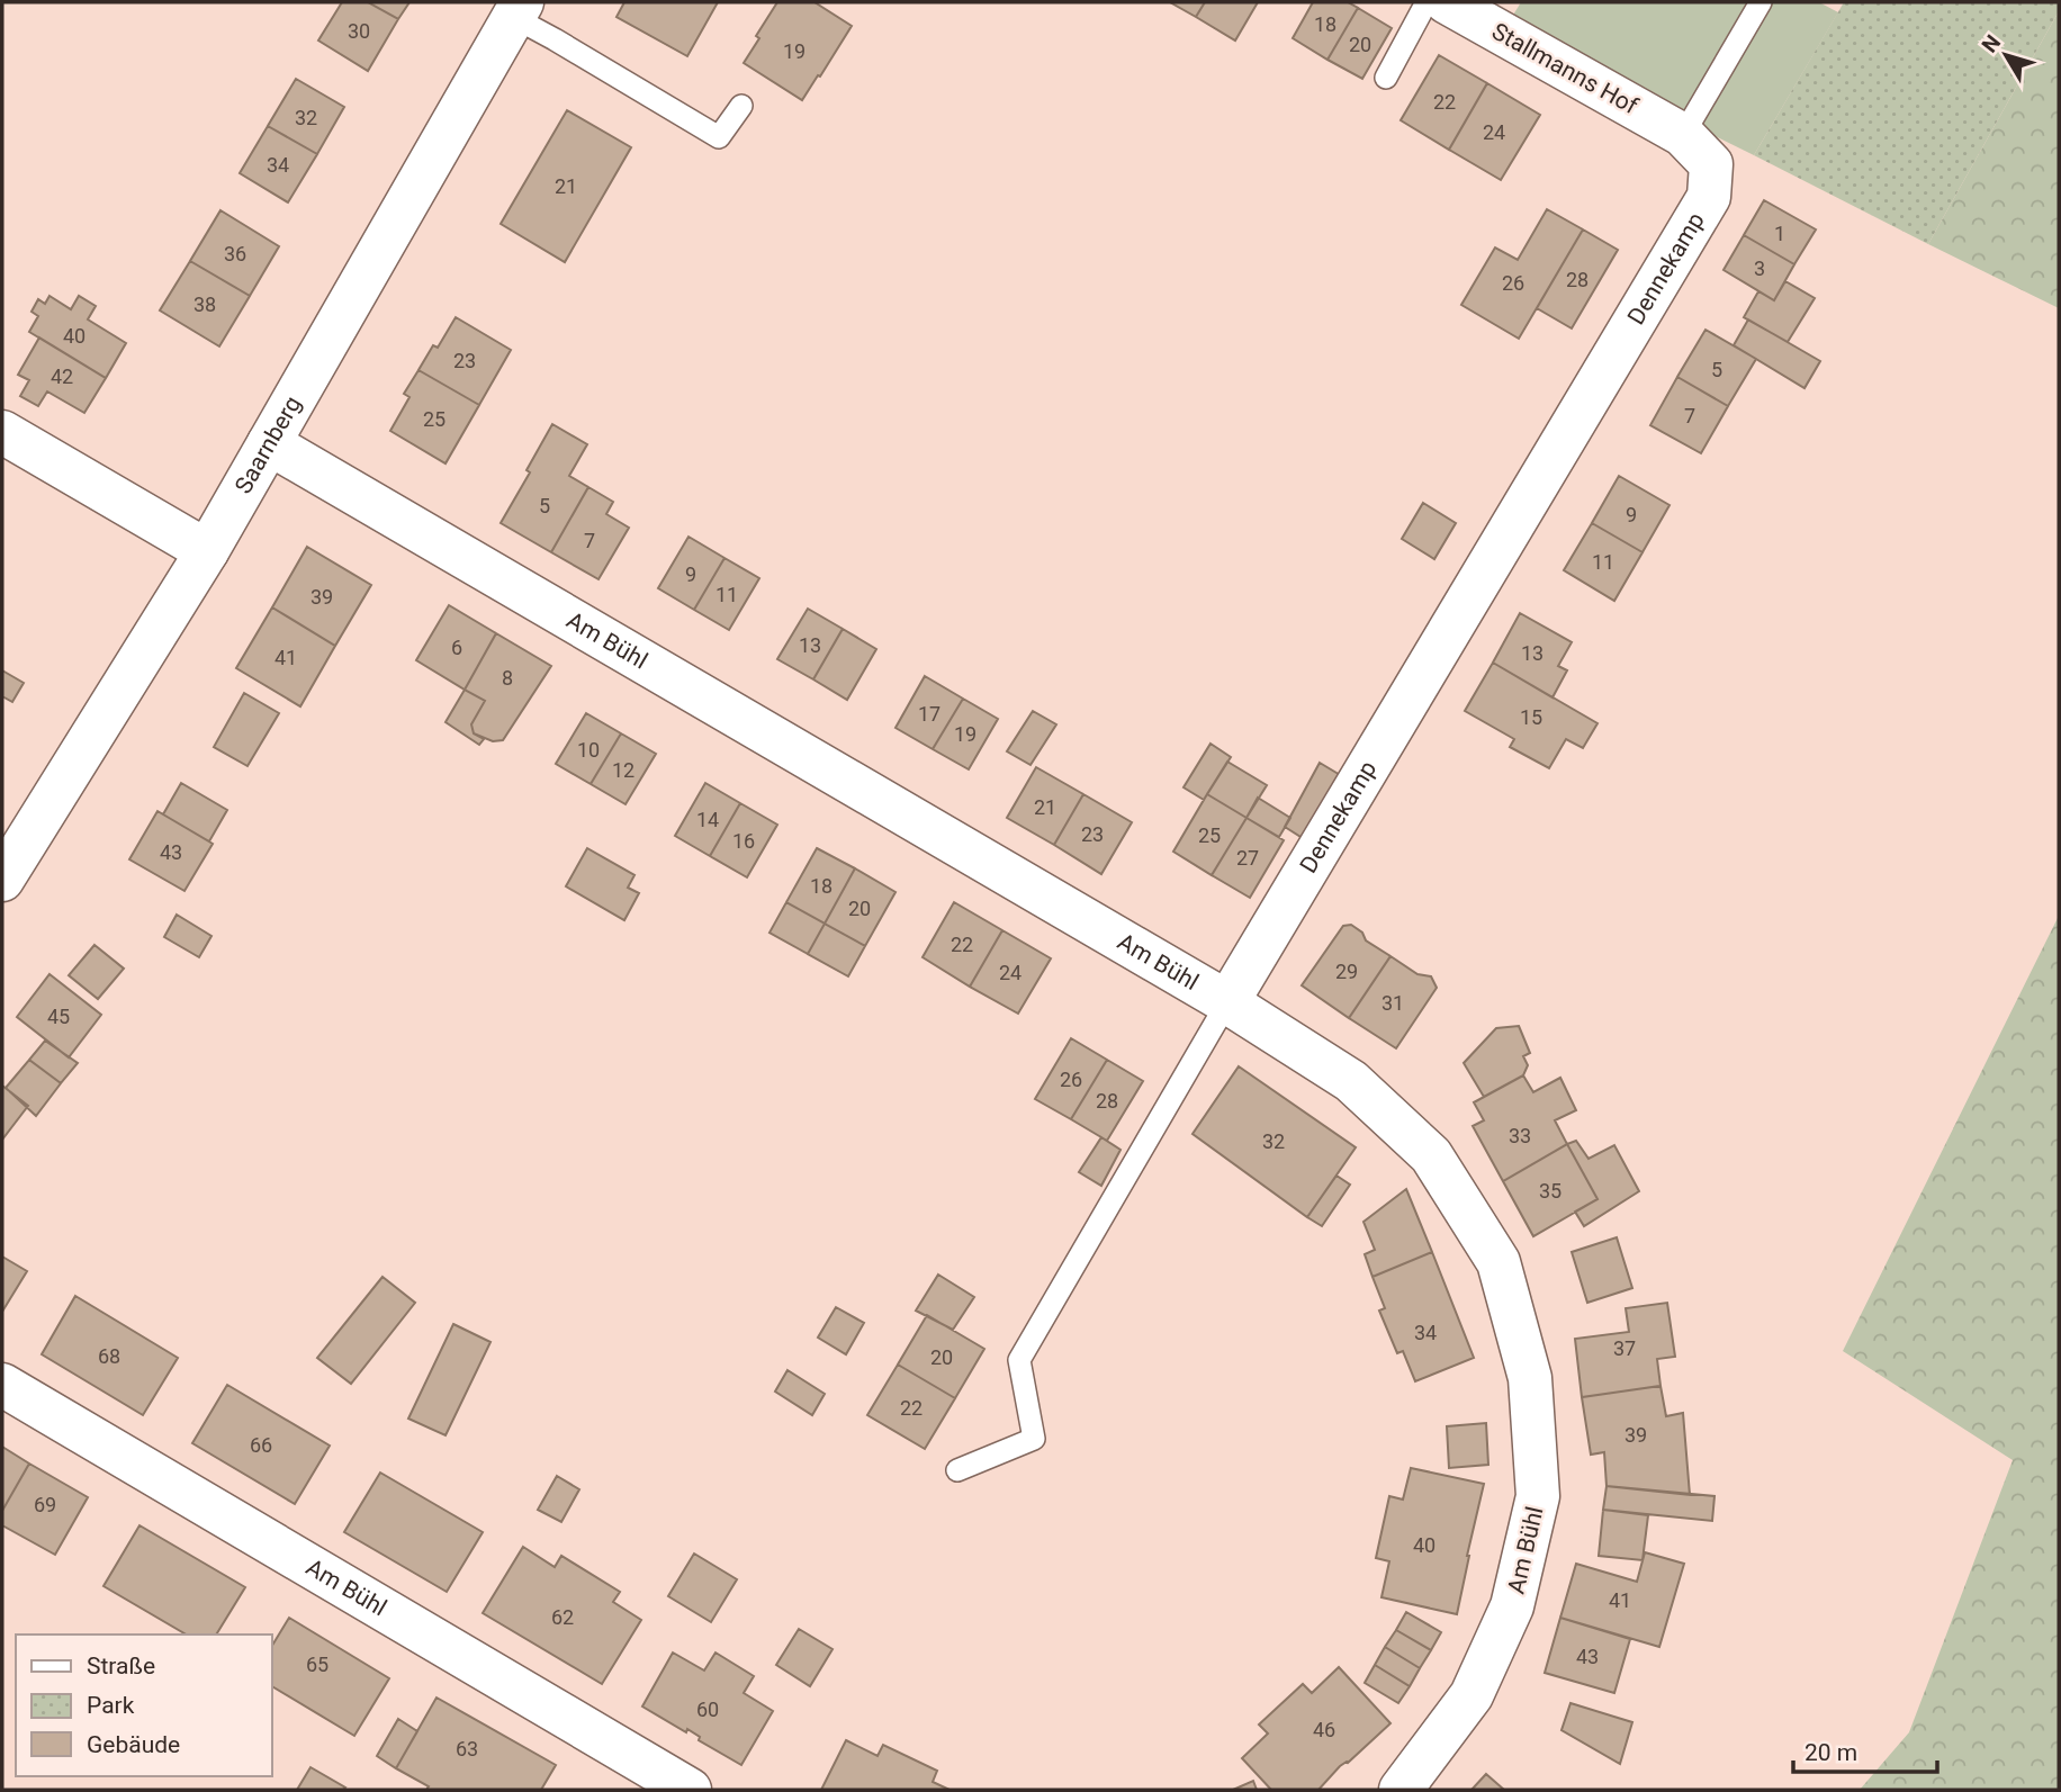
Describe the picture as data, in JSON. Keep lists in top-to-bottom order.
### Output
{
  "streets": {
    "street": [
      "Stallmanns Hof",
      "Dennekamp",
      "Saarnberg",
      "Am Bühl"
    ]
  },
  "crossings": [
    ["Stallmanns Hof", "Dennekamp"],
    ["Dennekamp", "Am Bühl"],
    ["Saarnberg", "Am Bühl"]
  ],
  "house_numbers": [
    "18",
    "30",
    "20",
    "19",
    "22",
    "32",
    "24",
    "34",
    "21",
    "1",
    "36",
    "3",
    "28",
    "26",
    "38",
    "40",
    "23",
    "5",
    "42",
    "7",
    "25",
    "5",
    "9",
    "7",
    "11",
    "9",
    "11",
    "39",
    "13",
    "6",
    "13",
    "41",
    "8",
    "17",
    "15",
    "19",
    "10",
    "12",
    "21",
    "14",
    "23",
    "25",
    "16",
    "43",
    "27",
    "18",
    "20",
    "22",
    "29",
    "24",
    "31",
    "45",
    "26",
    "28",
    "33",
    "32",
    "35",
    "34",
    "37",
    "68",
    "20",
    "22",
    "39",
    "66",
    "69",
    "40",
    "41",
    "62",
    "43",
    "65",
    "60",
    "46",
    "63"
  ],
  "legend": ["Straße", "Park", "Gebäude"],
  "scale_bar": "20 m",
  "north": "top left"
}
